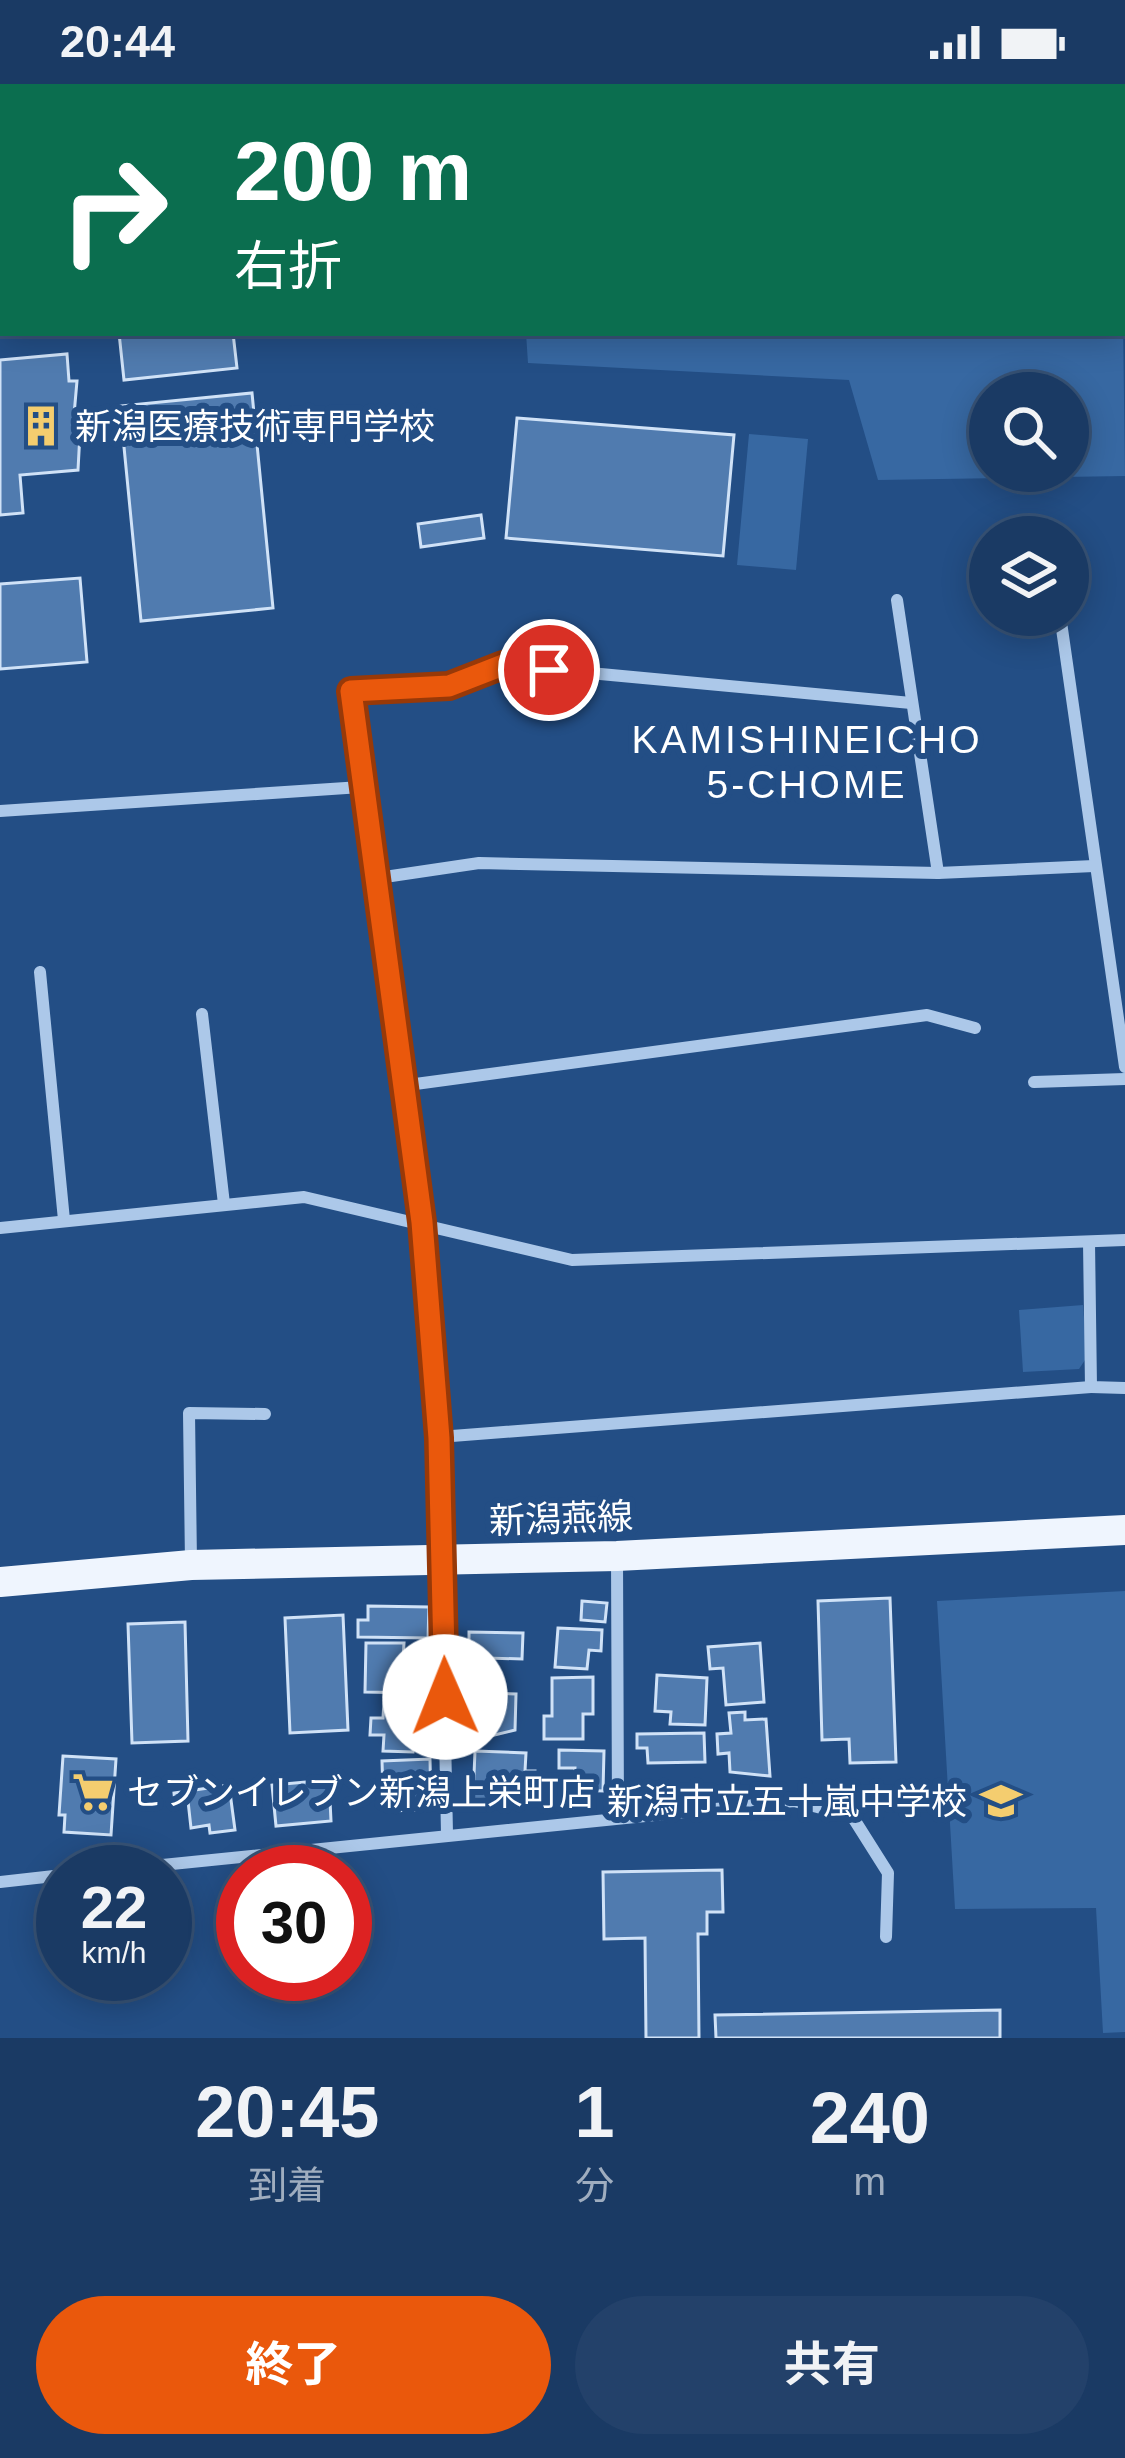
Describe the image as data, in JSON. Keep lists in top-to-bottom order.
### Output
{
  "streets": {
    "main road": ["新潟燕線"]
  },
  "districts": ["KAMISHINEICHO 5-CHOME"],
  "places": {
    "building": ["新潟医療技術専門学校"],
    "supermarket": ["セブンイレブン新潟上栄町店"],
    "school or university": ["新潟市立五十嵐中学校"]
  },
  "page": {
    "status": "20:44",
    "turn": ["200 m", "右折"],
    "speed": "22 km/h",
    "limit": "30",
    "eta": [
      "20:45",
      "到着",
      "1",
      "分",
      "240",
      "m"
    ],
    "buttons": ["終了", "共有"]
  }
}
